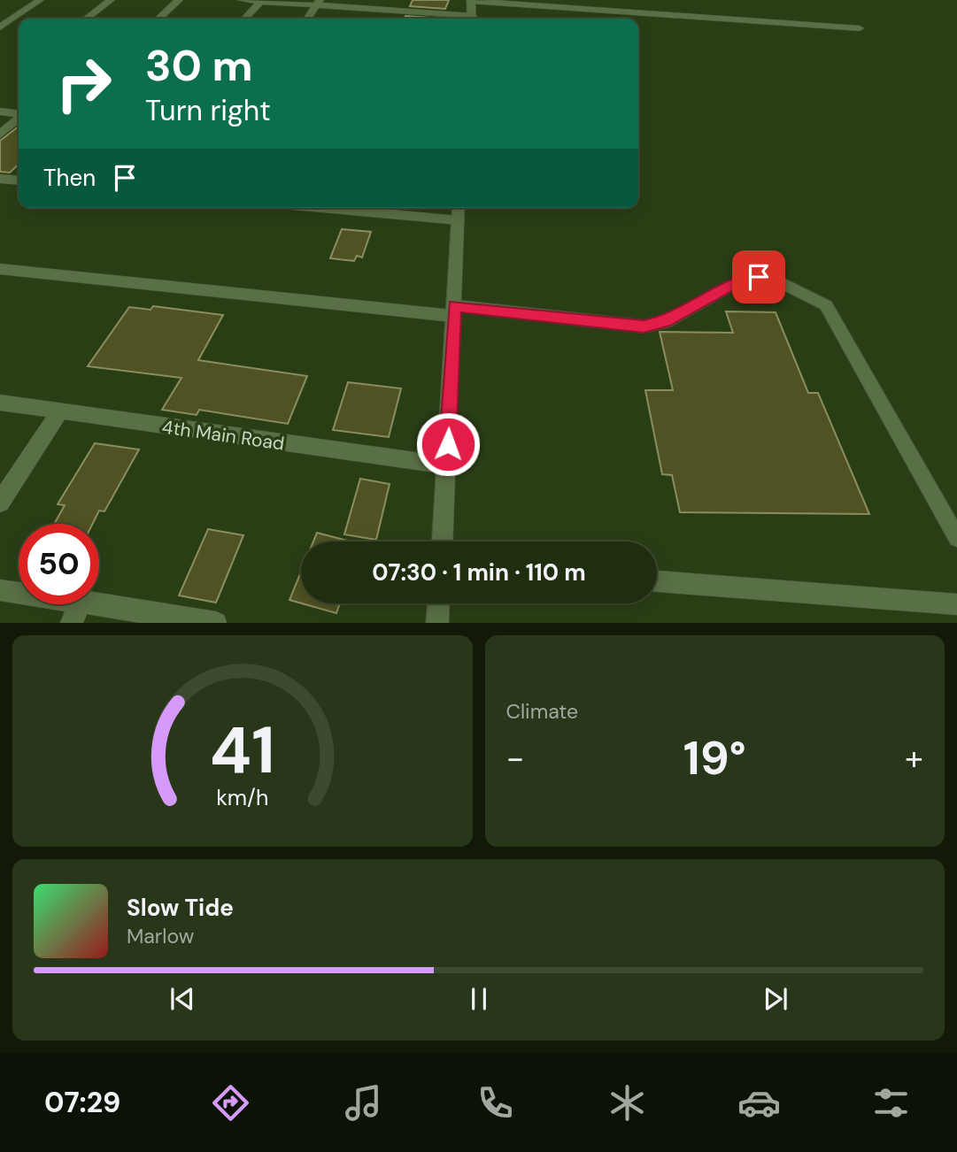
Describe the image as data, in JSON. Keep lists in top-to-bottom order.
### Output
{
  "streets": {
    "street": ["4th Main Road"]
  },
  "page": {
    "turn": ["30 m", "Turn right"],
    "then": "Then",
    "limit": "50",
    "trip": "07:30 · 1 min · 110 m",
    "tile": "Climate",
    "heat": ["−", "19°", "+"],
    "song": ["Slow Tide", "Marlow"],
    "tabs": "07:29",
    "gauge": ["41", "km/h"]
  }
}
